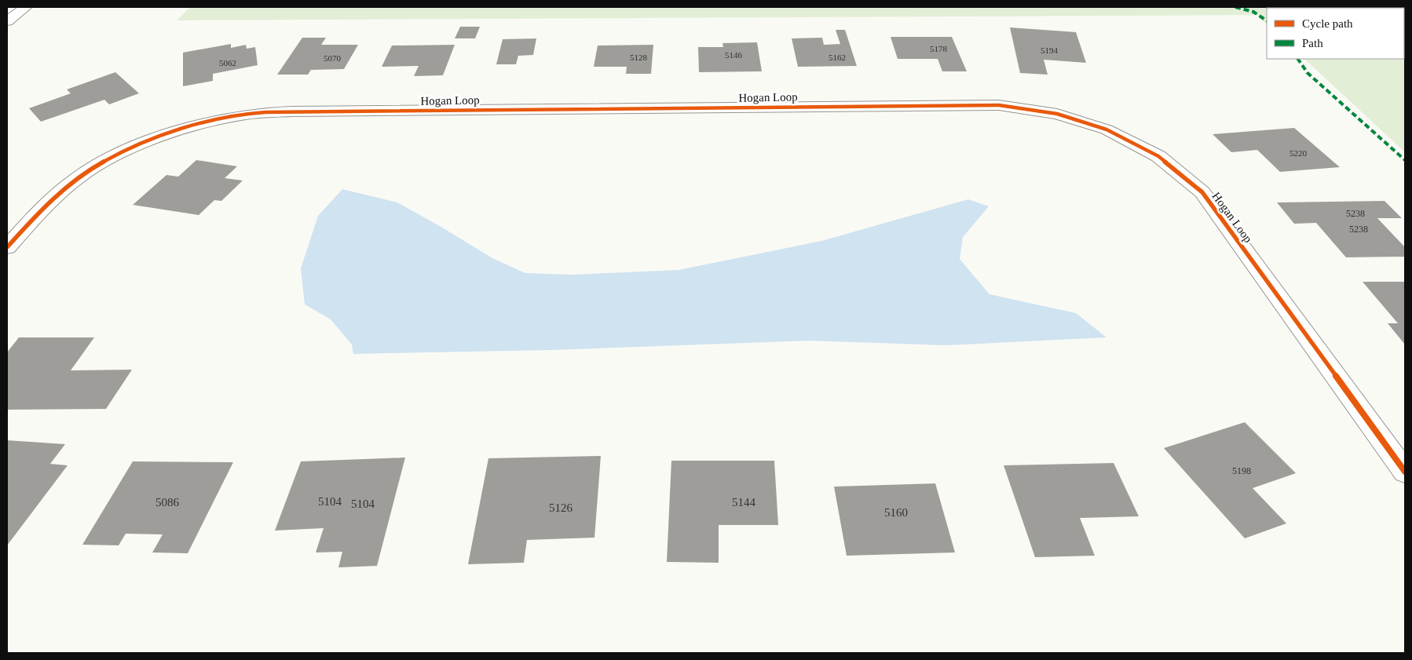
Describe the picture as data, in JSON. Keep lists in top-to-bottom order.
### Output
{
  "streets": {
    "street": ["Hogan Loop"]
  },
  "house_numbers": [
    "5178",
    "5194",
    "5146",
    "5128",
    "5162",
    "5070",
    "5062",
    "5220",
    "5238",
    "5238",
    "5198",
    "5104",
    "5086",
    "5144",
    "5104",
    "5126",
    "5160"
  ],
  "legend": ["Cycle path", "Path"]
}
